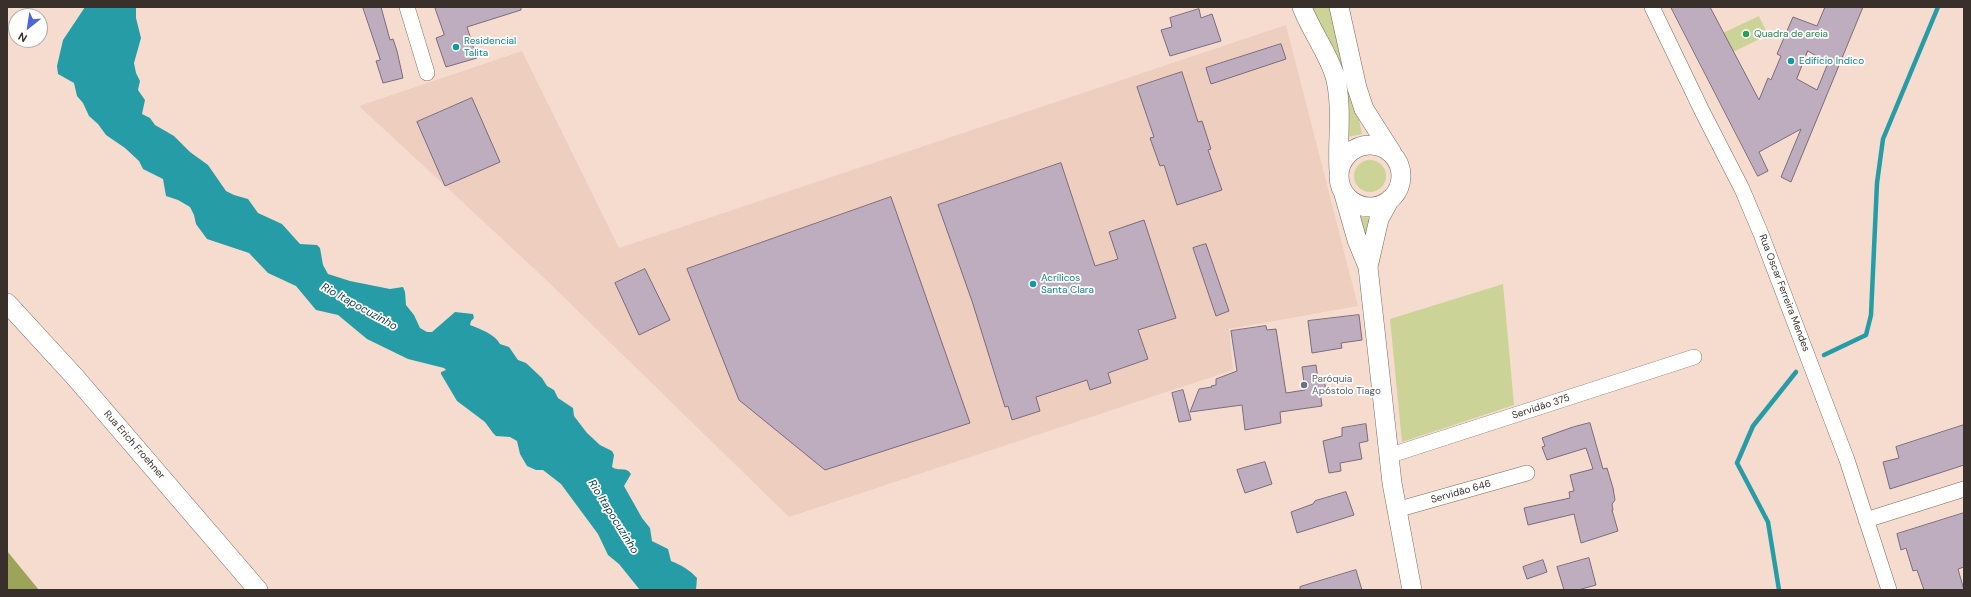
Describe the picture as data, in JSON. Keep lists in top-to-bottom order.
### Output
{
  "streets": {
    "main road": ["Rua Erich Froehner"],
    "street": ["Rua Oscar Ferreira Mendes", "Servidão 375", "Servidão 646"]
  },
  "water": ["Rio Itapocuzinho"],
  "places": [
    "Quadra de areia",
    "Residencial Talita",
    "Edifício Indico",
    "Acrílicos Santa Clara",
    "Paróquia Apóstolo Tiago"
  ],
  "north": "bottom left"
}
